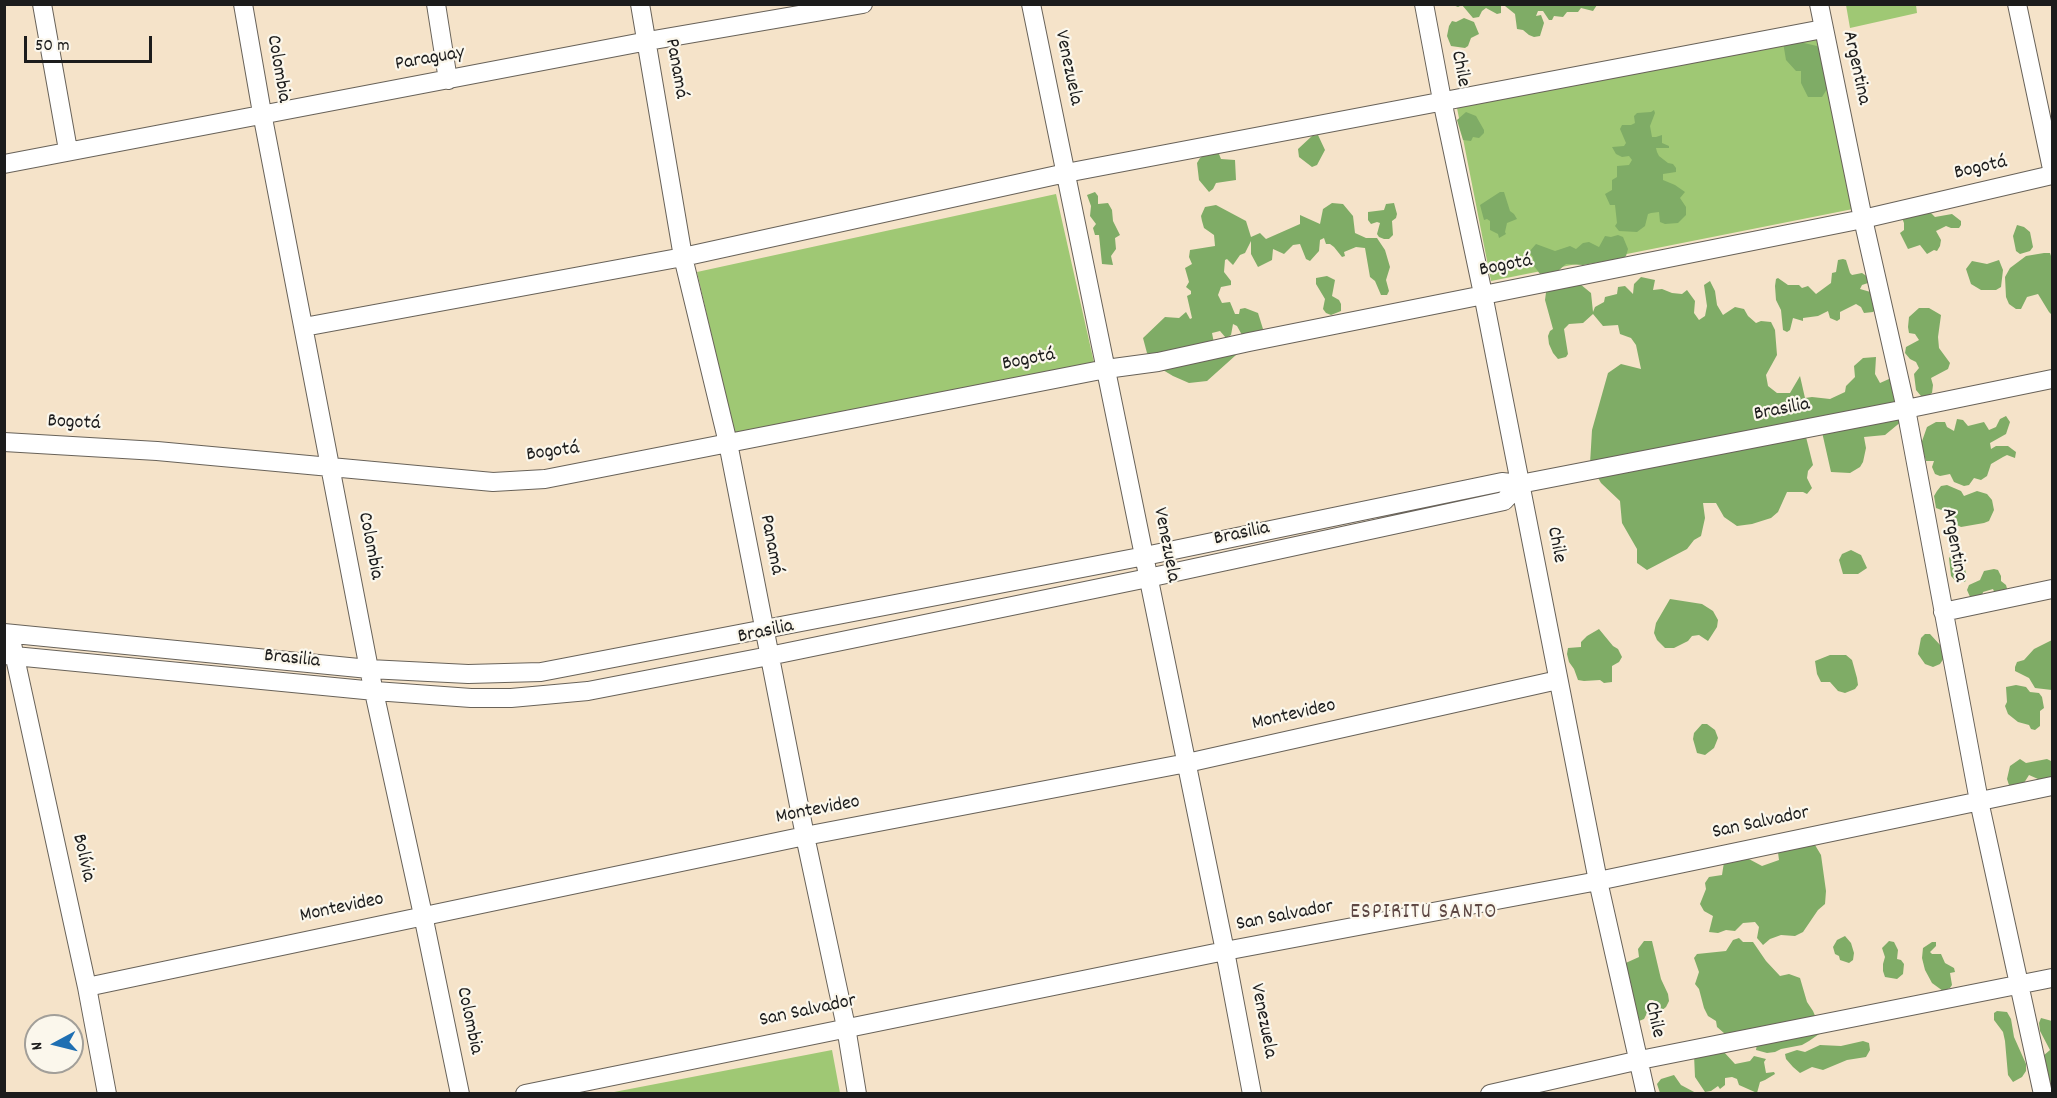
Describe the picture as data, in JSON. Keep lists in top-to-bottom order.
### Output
{
  "streets": {
    "street": [
      "Paraguay",
      "Venezuela",
      "Argentina",
      "Colombia",
      "Panamá",
      "Chile",
      "Bogotá",
      "Brasilia",
      "Montevideo",
      "San Salvador",
      "Bolívia"
    ]
  },
  "crossings": [
    ["Paraguay", "Colombia"],
    ["Paraguay", "Panamá"],
    ["Venezuela", "Bogotá"],
    ["Venezuela", "Brasilia"],
    ["Venezuela", "Montevideo"],
    ["Venezuela", "San Salvador"],
    ["Argentina", "Bogotá"],
    ["Argentina", "Brasilia"],
    ["Argentina", "San Salvador"],
    ["Colombia", "Bogotá"],
    ["Colombia", "Brasilia"],
    ["Colombia", "Montevideo"],
    ["Panamá", "Bogotá"],
    ["Panamá", "Brasilia"],
    ["Panamá", "Montevideo"],
    ["Panamá", "San Salvador"],
    ["Chile", "Bogotá"],
    ["Chile", "Brasilia"],
    ["Chile", "Montevideo"],
    ["Chile", "San Salvador"],
    ["Brasilia", "Bolívia"],
    ["Montevideo", "Bolívia"]
  ],
  "districts": ["ESPIRITU SANTO"],
  "scale_bar": "50 m",
  "north": "left"
}
